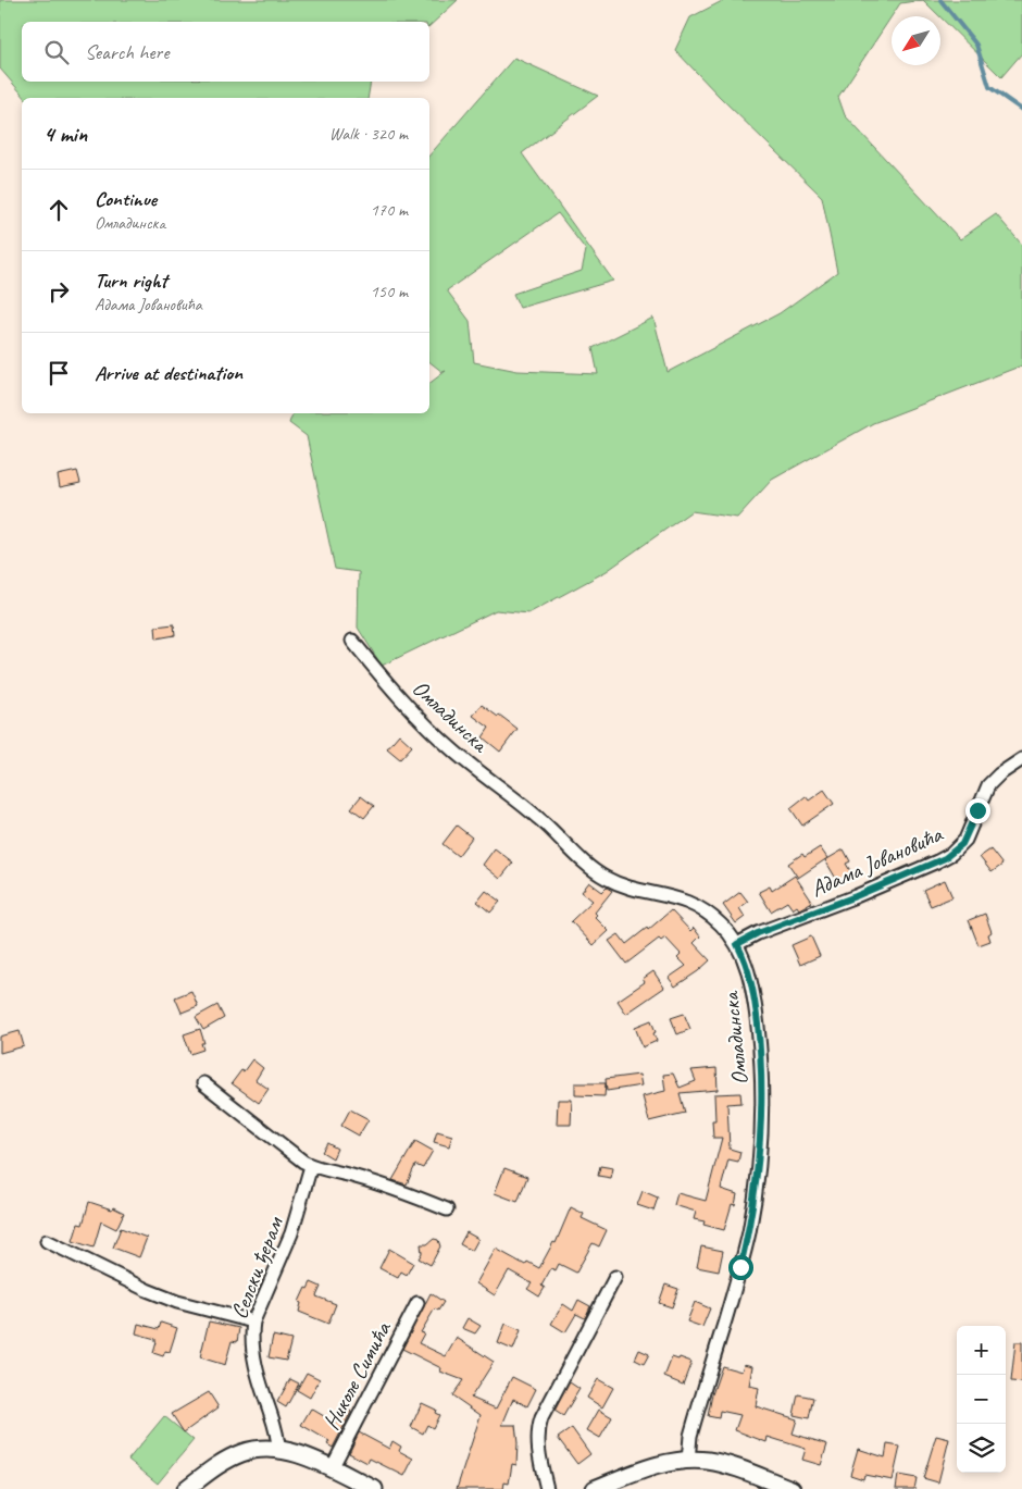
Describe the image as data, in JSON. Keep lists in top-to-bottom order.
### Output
{
  "streets": {
    "street": [
      "Омладинска",
      "Адама Јовановића",
      "Селски ђерам",
      "Николе Симића"
    ]
  },
  "crossings": [
    ["Омладинска", "Адама Јовановића"]
  ],
  "north": "bottom left",
  "page": {
    "search": "Search here",
    "heading": ["4 min", "Walk · 320 m"],
    "list": [
      ["Continue", "Омладинска", "170 m"],
      ["Turn right", "Адама Јовановића", "150 m"],
      "Arrive at destination"
    ],
    "map_buttons": ["+", "−"]
  }
}
